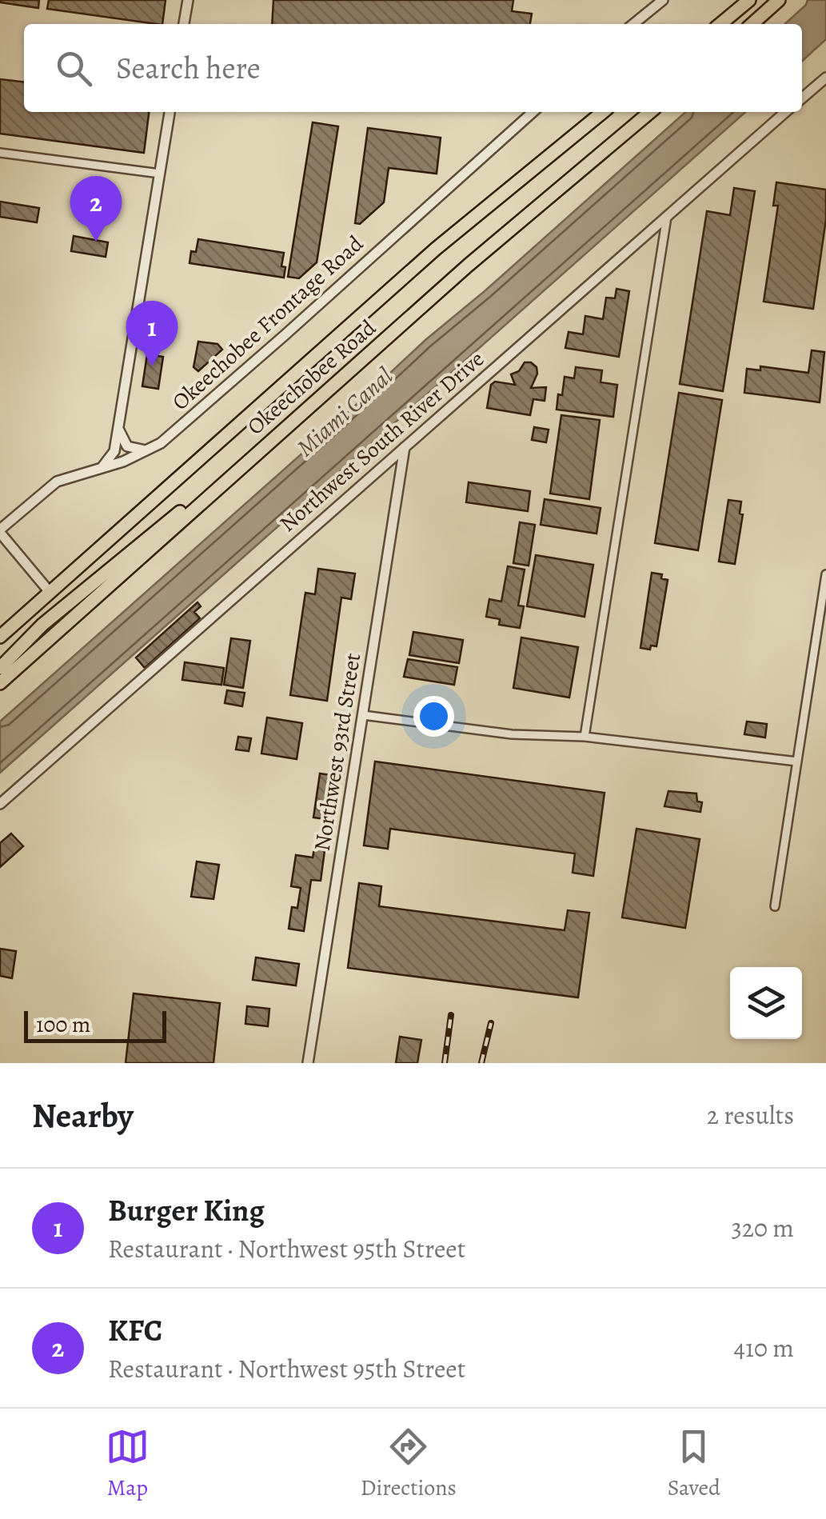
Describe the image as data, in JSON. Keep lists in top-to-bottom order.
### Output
{
  "streets": {
    "highway": ["Okeechobee Road"],
    "street": ["Okeechobee Frontage Road", "Northwest South River Drive", "Northwest 93rd Street"]
  },
  "crossings": [
    ["Northwest South River Drive", "Northwest 93rd Street"]
  ],
  "water": ["Miami Canal"],
  "scale_bar": "100 m",
  "page": {
    "search": "Search here",
    "pins": ["2", "1"],
    "scale": "100 m",
    "heading": ["Nearby", "2 results"],
    "list": [
      {
        "mark": "1",
        "name": "Burger King",
        "note": "Restaurant · Northwest 95th Street",
        "value": "320 m"
      },
      {
        "mark": "2",
        "name": "KFC",
        "note": "Restaurant · Northwest 95th Street",
        "value": "410 m"
      }
    ],
    "nav": ["Map", "Directions", "Saved"]
  }
}
